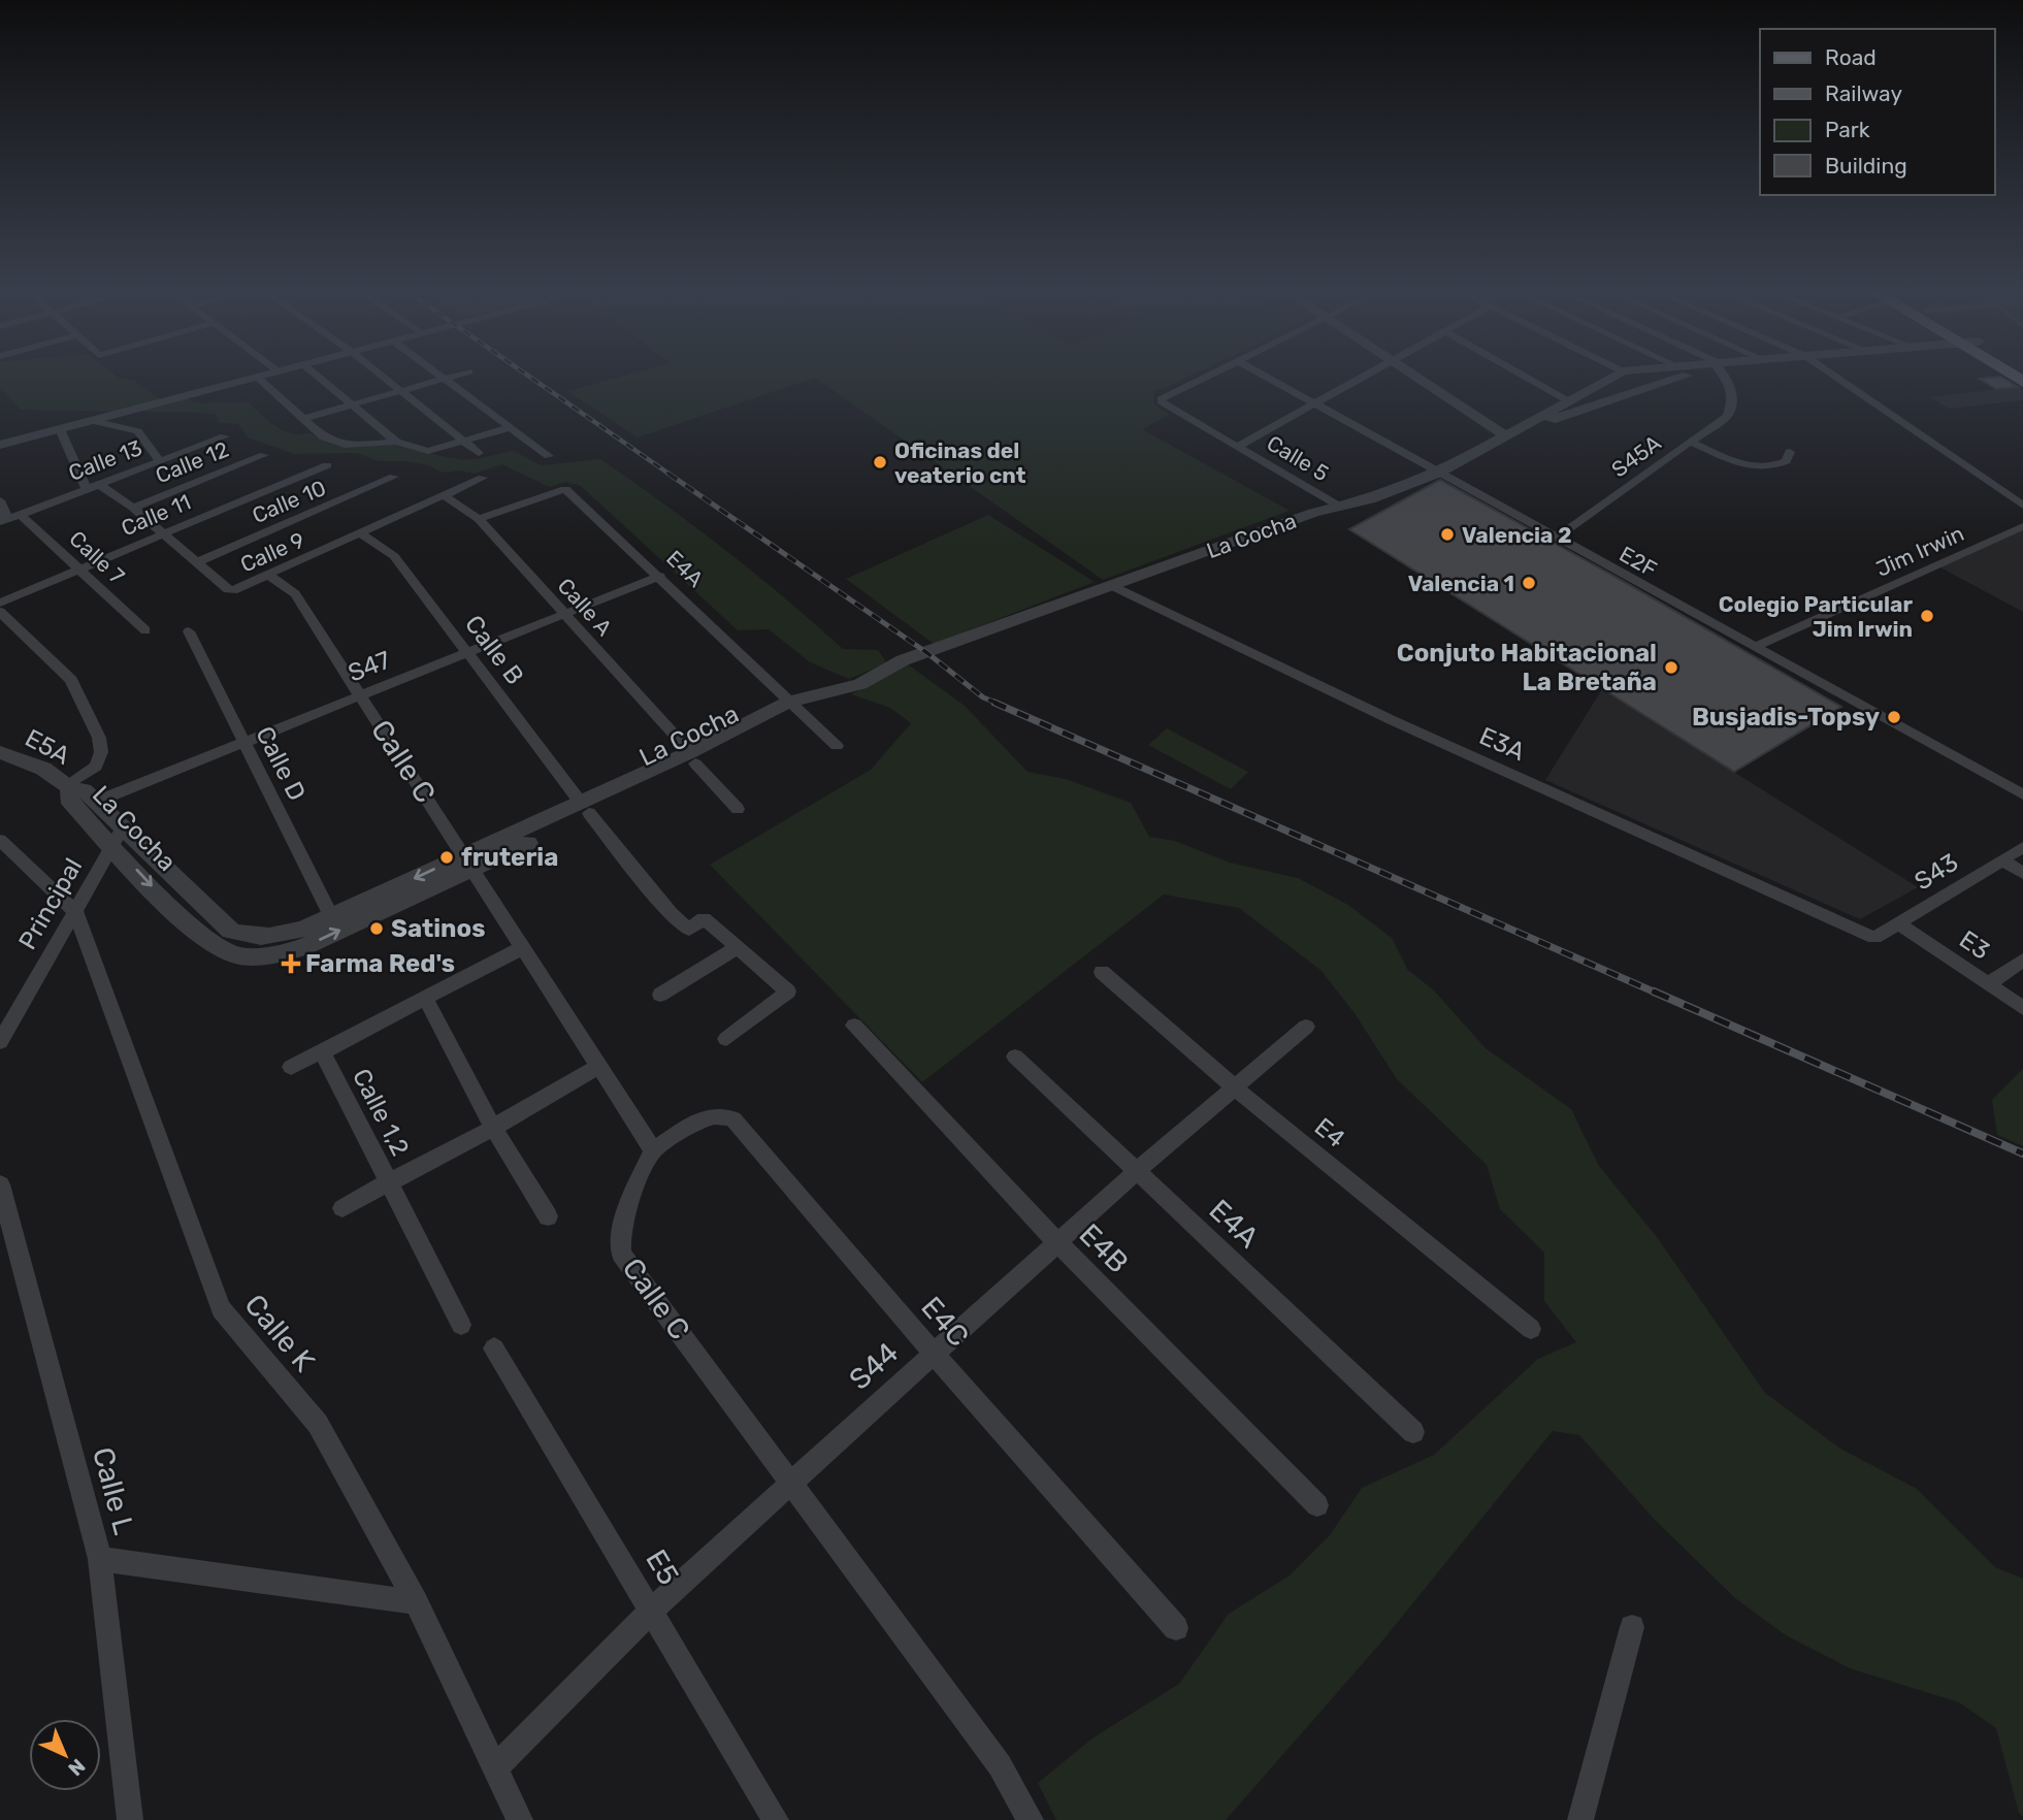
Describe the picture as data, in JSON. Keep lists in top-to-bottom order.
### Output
{
  "streets": {
    "street": [
      "S45A",
      "Calle 5",
      "Calle 13",
      "Calle 12",
      "Calle 10",
      "Calle 11",
      "La Cocha",
      "Jim Irwin",
      "Calle 9",
      "Calle 7",
      "E2F",
      "E4A",
      "Calle A",
      "Calle B",
      "S47",
      "E3A",
      "E5A",
      "Calle C",
      "Calle D",
      "S43",
      "Principal",
      "E3",
      "Calle 1,2",
      "E4",
      "E4B",
      "E4C",
      "Calle K",
      "S44",
      "Calle L",
      "E5"
    ]
  },
  "crossings": [
    ["S45A", "E2F"],
    ["Calle 5", "La Cocha"],
    ["Calle 13", "Calle 9"],
    ["Calle 13", "Calle 7"],
    ["Calle 12", "Calle 9"],
    ["Calle 10", "Calle 9"],
    ["Calle 11", "Calle 9"],
    ["Calle 11", "Calle 7"],
    ["La Cocha", "E2F"],
    ["La Cocha", "E4A"],
    ["La Cocha", "Calle A"],
    ["La Cocha", "Calle B"],
    ["La Cocha", "S47"],
    ["La Cocha", "E3A"],
    ["La Cocha", "E5A"],
    ["La Cocha", "Calle C"],
    ["La Cocha", "Calle D"],
    ["La Cocha", "Principal"],
    ["Jim Irwin", "E2F"],
    ["Calle 9", "Calle A"],
    ["Calle 9", "Calle B"],
    ["Calle 9", "Calle C"],
    ["E4A", "Calle A"],
    ["E4A", "S47"],
    ["E4A", "S44"],
    ["Calle A", "S47"],
    ["Calle B", "S47"],
    ["S47", "Calle C"],
    ["S47", "Calle D"],
    ["E3A", "S43"],
    ["Calle C", "Calle 1,2"],
    ["Calle C", "E4C"],
    ["Calle C", "S44"],
    ["S43", "E3"],
    ["Principal", "Calle K"],
    ["E4", "S44"],
    ["E4B", "S44"],
    ["E4C", "S44"],
    ["Calle K", "S44"],
    ["S44", "E5"]
  ],
  "places": {
    "other": [
      "Oficinas del veaterio cnt",
      "Valencia 2",
      "Valencia 1",
      "Colegio Particular Jim Irwin",
      "Conjuto Habitacional La Bretaña",
      "Busjadis-Topsy",
      "fruteria",
      "Satinos"
    ],
    "health": ["Farma Red's"]
  },
  "legend": [
    "Road",
    "Railway",
    "Park",
    "Building"
  ],
  "north": "bottom right"
}
